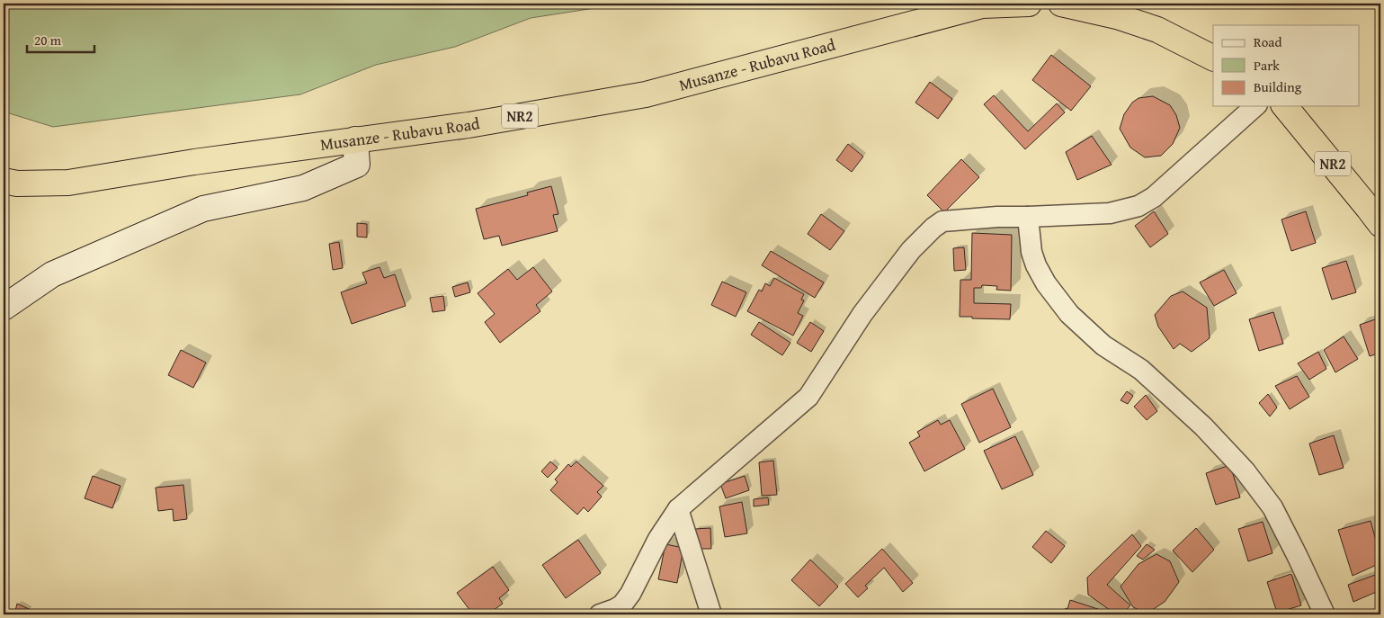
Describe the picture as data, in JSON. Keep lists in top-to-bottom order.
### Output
{
  "streets": {
    "highway": ["Musanze - Rubavu Road", "NR2"]
  },
  "legend": ["Road", "Park", "Building"],
  "scale_bar": "20 m"
}
